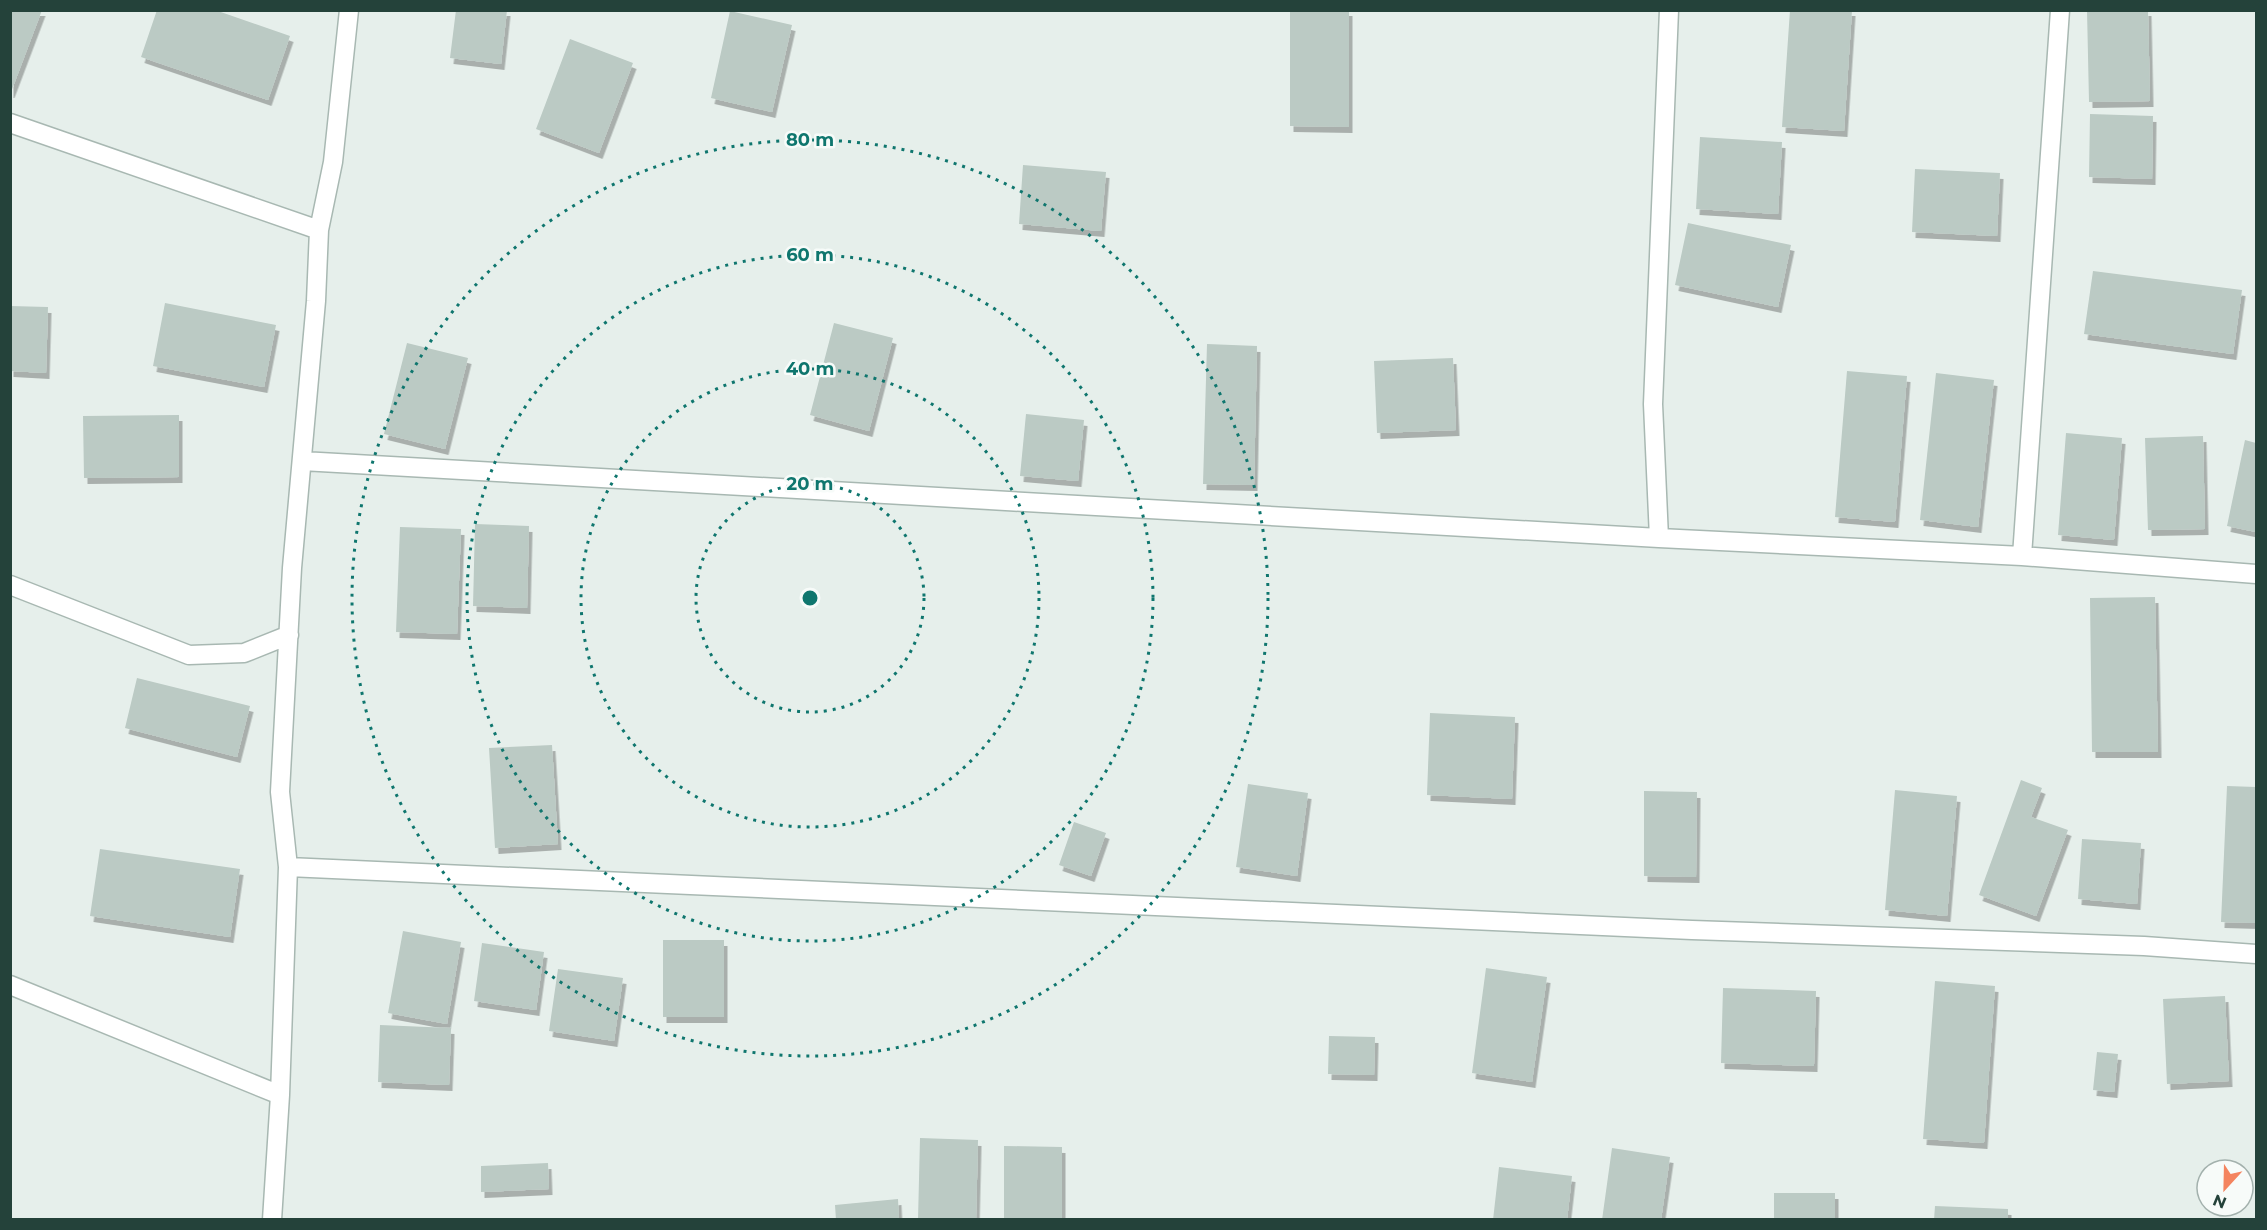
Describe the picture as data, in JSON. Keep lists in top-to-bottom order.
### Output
{
  "north": "bottom",
  "rings": [
    "80 m",
    "60 m",
    "40 m",
    "20 m"
  ]
}
